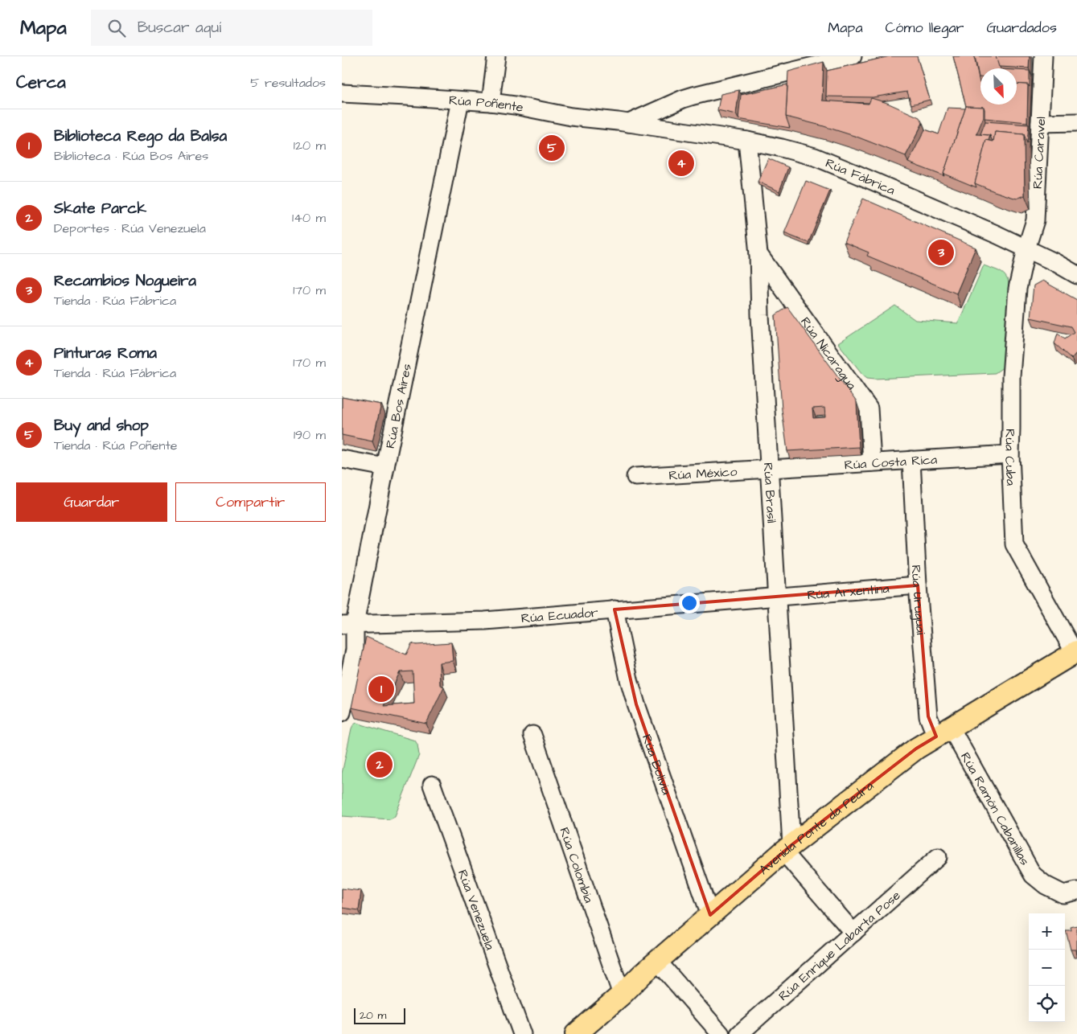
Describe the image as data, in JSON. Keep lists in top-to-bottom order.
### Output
{
  "streets": {
    "main road": ["Avenida Ponte da Pedra"],
    "street": [
      "Rúa Poñente",
      "Rúa Caravel",
      "Rúa Fábrica",
      "Rúa Nicaragua",
      "Rúa Bos Aires",
      "Rúa Cuba",
      "Rúa Costa Rica",
      "Rúa México",
      "Rúa Brasil",
      "Rúa Arxentina",
      "Rúa Uruguai",
      "Rúa Ecuador",
      "Rúa Bolivia",
      "Rúa Ramón Cabanillas",
      "Rúa Colombia",
      "Rúa Venezuela",
      "Rúa Enrique Labarta Pose"
    ]
  },
  "crossings": [
    ["Rúa Poñente", "Rúa Fábrica"],
    ["Rúa Poñente", "Rúa Bos Aires"],
    ["Rúa Caravel", "Rúa Fábrica"],
    ["Rúa Caravel", "Rúa Cuba"],
    ["Rúa Fábrica", "Rúa Cuba"],
    ["Rúa Fábrica", "Rúa Brasil"],
    ["Rúa Nicaragua", "Rúa Costa Rica"],
    ["Rúa Nicaragua", "Rúa Brasil"],
    ["Rúa Bos Aires", "Rúa Ecuador"],
    ["Rúa Cuba", "Rúa Costa Rica"],
    ["Rúa Cuba", "Avenida Ponte da Pedra"],
    ["Rúa Costa Rica", "Rúa México"],
    ["Rúa Costa Rica", "Rúa Brasil"],
    ["Rúa Costa Rica", "Rúa Uruguai"],
    ["Rúa México", "Rúa Brasil"],
    ["Rúa Brasil", "Rúa Arxentina"],
    ["Rúa Brasil", "Rúa Ecuador"],
    ["Rúa Brasil", "Avenida Ponte da Pedra"],
    ["Rúa Arxentina", "Rúa Uruguai"],
    ["Rúa Arxentina", "Rúa Ecuador"],
    ["Rúa Uruguai", "Rúa Ramón Cabanillas"],
    ["Rúa Uruguai", "Avenida Ponte da Pedra"],
    ["Rúa Ecuador", "Rúa Bolivia"],
    ["Rúa Bolivia", "Avenida Ponte da Pedra"],
    ["Rúa Ramón Cabanillas", "Avenida Ponte da Pedra"],
    ["Avenida Ponte da Pedra", "Rúa Colombia"]
  ],
  "scale_bar": "20 m",
  "north": "bottom right",
  "page": {
    "header": "Mapa",
    "search": "Buscar aquí",
    "nav": ["Mapa", "Cómo llegar", "Guardados"],
    "heading": ["Cerca", "5 resultados"],
    "list": [
      {
        "mark": "1",
        "name": "Biblioteca Rego da Balsa",
        "note": "Biblioteca · Rúa Bos Aires",
        "value": "120 m"
      },
      {
        "mark": "2",
        "name": "Skate Parck",
        "note": "Deportes · Rúa Venezuela",
        "value": "140 m"
      },
      {
        "mark": "3",
        "name": "Recambios Nogueira",
        "note": "Tienda · Rúa Fábrica",
        "value": "170 m"
      },
      {
        "mark": "4",
        "name": "Pinturas Roma",
        "note": "Tienda · Rúa Fábrica",
        "value": "170 m"
      },
      {
        "mark": "5",
        "name": "Buy and shop",
        "note": "Tienda · Rúa Poñente",
        "value": "190 m"
      }
    ],
    "pins": [
      "5",
      "4",
      "3",
      "1",
      "2"
    ],
    "buttons": ["Guardar", "Compartir"],
    "map_buttons": ["+", "−"],
    "scale": "20 m"
  }
}
